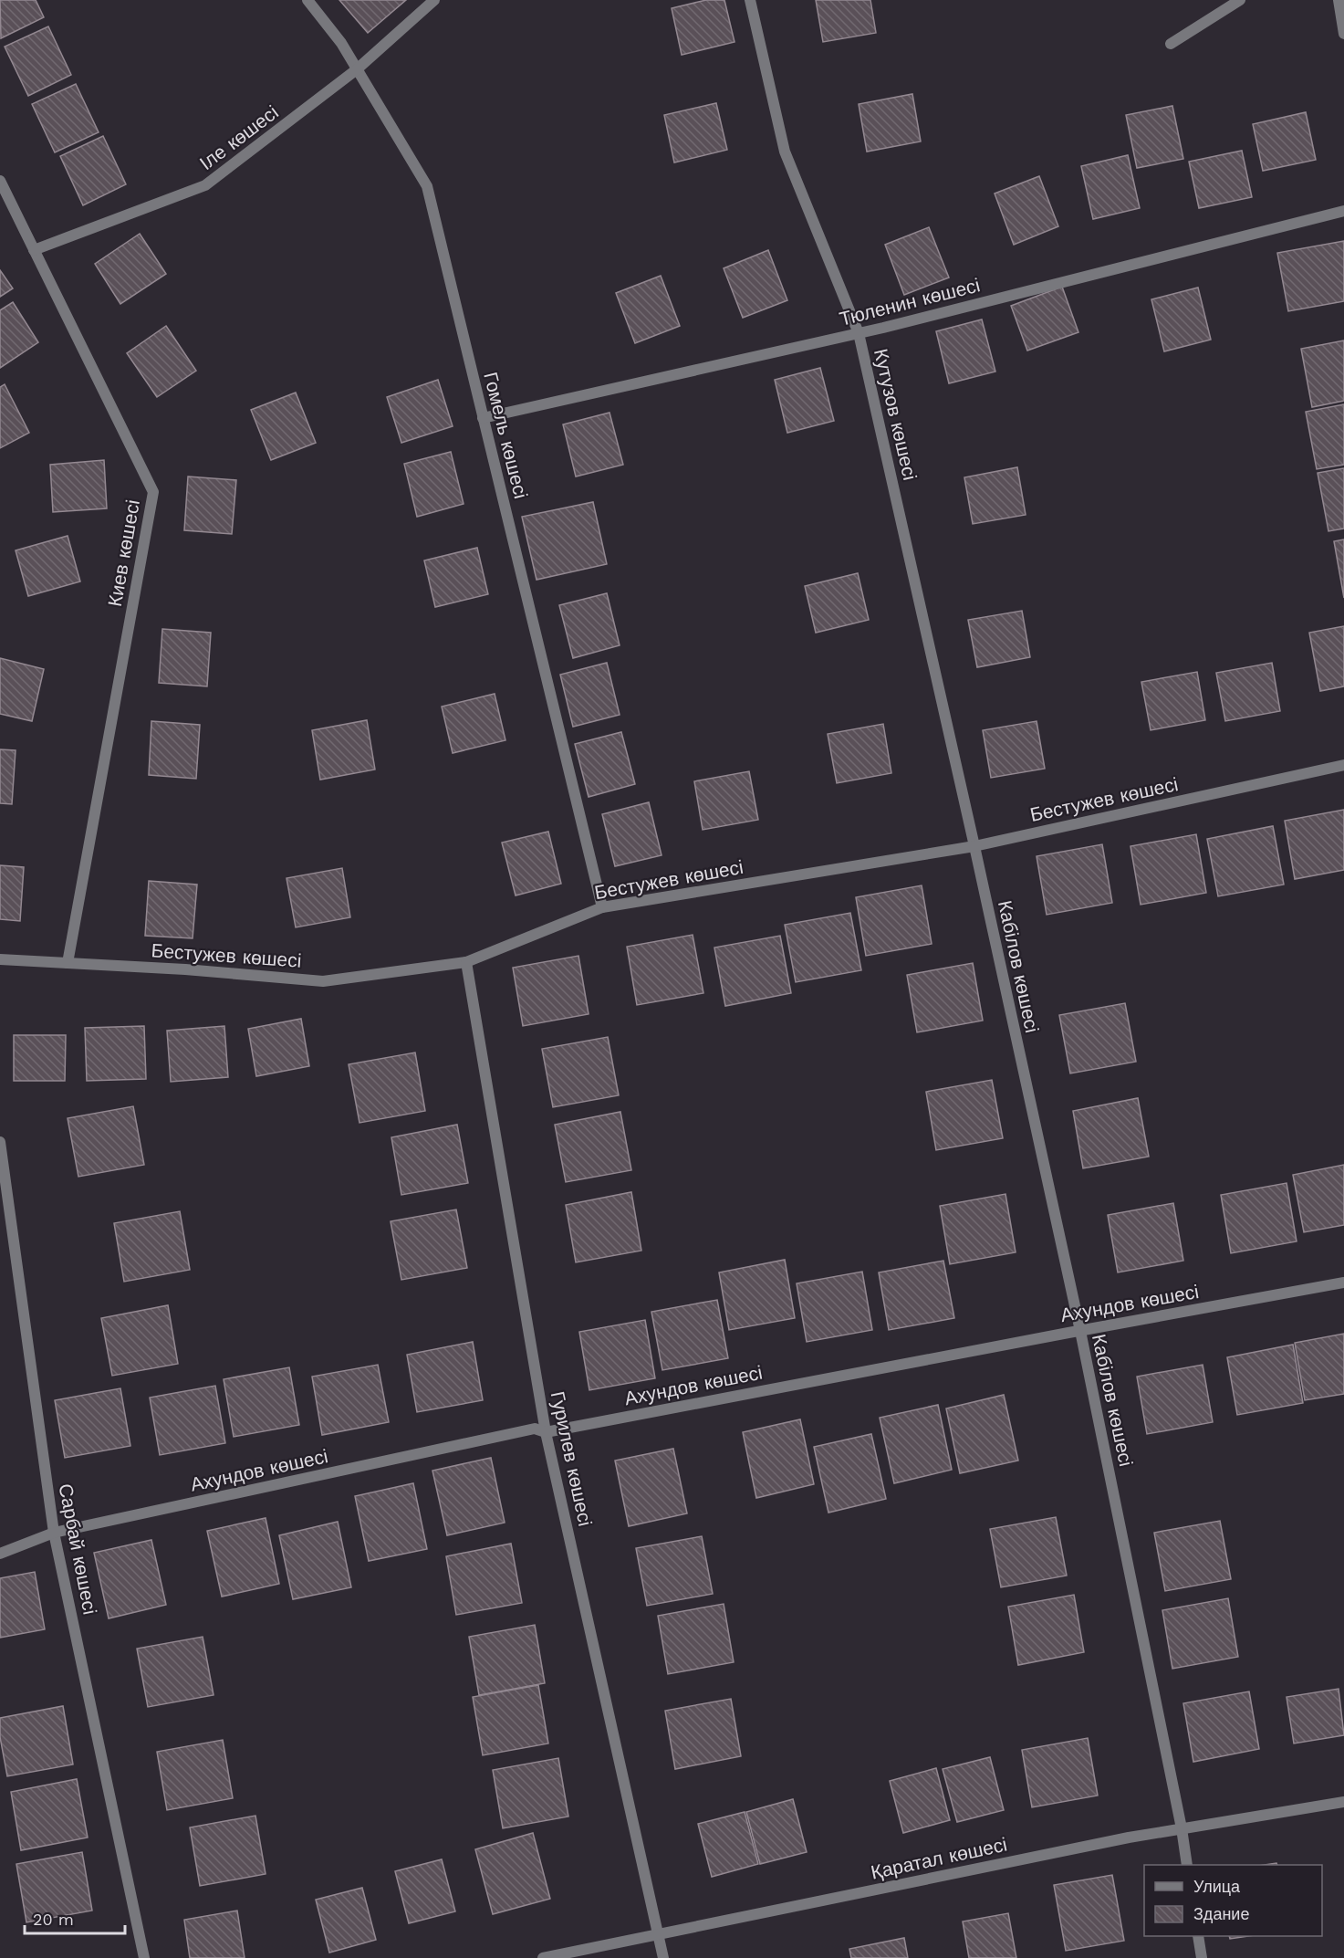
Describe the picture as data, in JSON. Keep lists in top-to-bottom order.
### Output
{
  "streets": {
    "street": [
      "Іле көшесі",
      "Тюленин көшесі",
      "Кутузов көшесі",
      "Гомель көшесі",
      "Киев көшесі",
      "Бестужев көшесі",
      "Кабілов көшесі",
      "Ахундов көшесі",
      "Гурилев көшесі",
      "Сарбай көшесі",
      "Қаратал көшесі"
    ]
  },
  "crossings": [
    ["Іле көшесі", "Гомель көшесі"],
    ["Іле көшесі", "Киев көшесі"],
    ["Тюленин көшесі", "Кутузов көшесі"],
    ["Тюленин көшесі", "Гомель көшесі"],
    ["Кутузов көшесі", "Бестужев көшесі"],
    ["Кутузов көшесі", "Кабілов көшесі"],
    ["Гомель көшесі", "Бестужев көшесі"],
    ["Киев көшесі", "Бестужев көшесі"],
    ["Бестужев көшесі", "Кабілов көшесі"],
    ["Бестужев көшесі", "Гурилев көшесі"],
    ["Кабілов көшесі", "Ахундов көшесі"],
    ["Кабілов көшесі", "Қаратал көшесі"],
    ["Ахундов көшесі", "Гурилев көшесі"],
    ["Ахундов көшесі", "Сарбай көшесі"],
    ["Гурилев көшесі", "Қаратал көшесі"]
  ],
  "legend": ["Улица", "Здание"],
  "scale_bar": "20 m"
}
